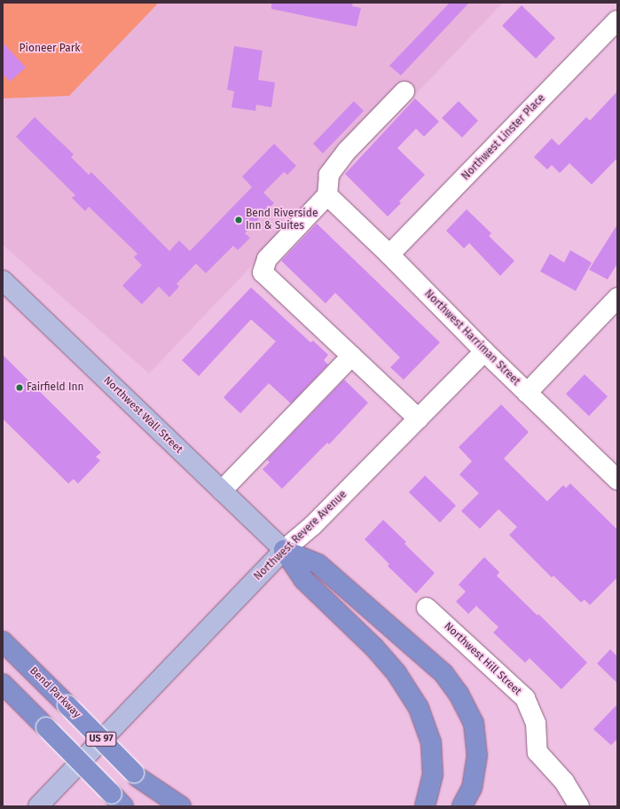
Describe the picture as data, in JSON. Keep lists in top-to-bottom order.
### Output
{
  "streets": {
    "highway": ["Bend Parkway", "US 97"],
    "main road": ["Northwest Wall Street", "Northwest Revere Avenue"],
    "street": ["Northwest Linster Place", "Northwest Harriman Street", "Northwest Hill Street"]
  },
  "crossings": [
    ["Northwest Linster Place", "Northwest Harriman Street"],
    ["Northwest Harriman Street", "Northwest Revere Avenue"],
    ["Northwest Wall Street", "Northwest Revere Avenue"]
  ],
  "parks": ["Pioneer Park"],
  "places": ["Bend Riverside Inn & Suites", "Fairfield Inn"]
}
